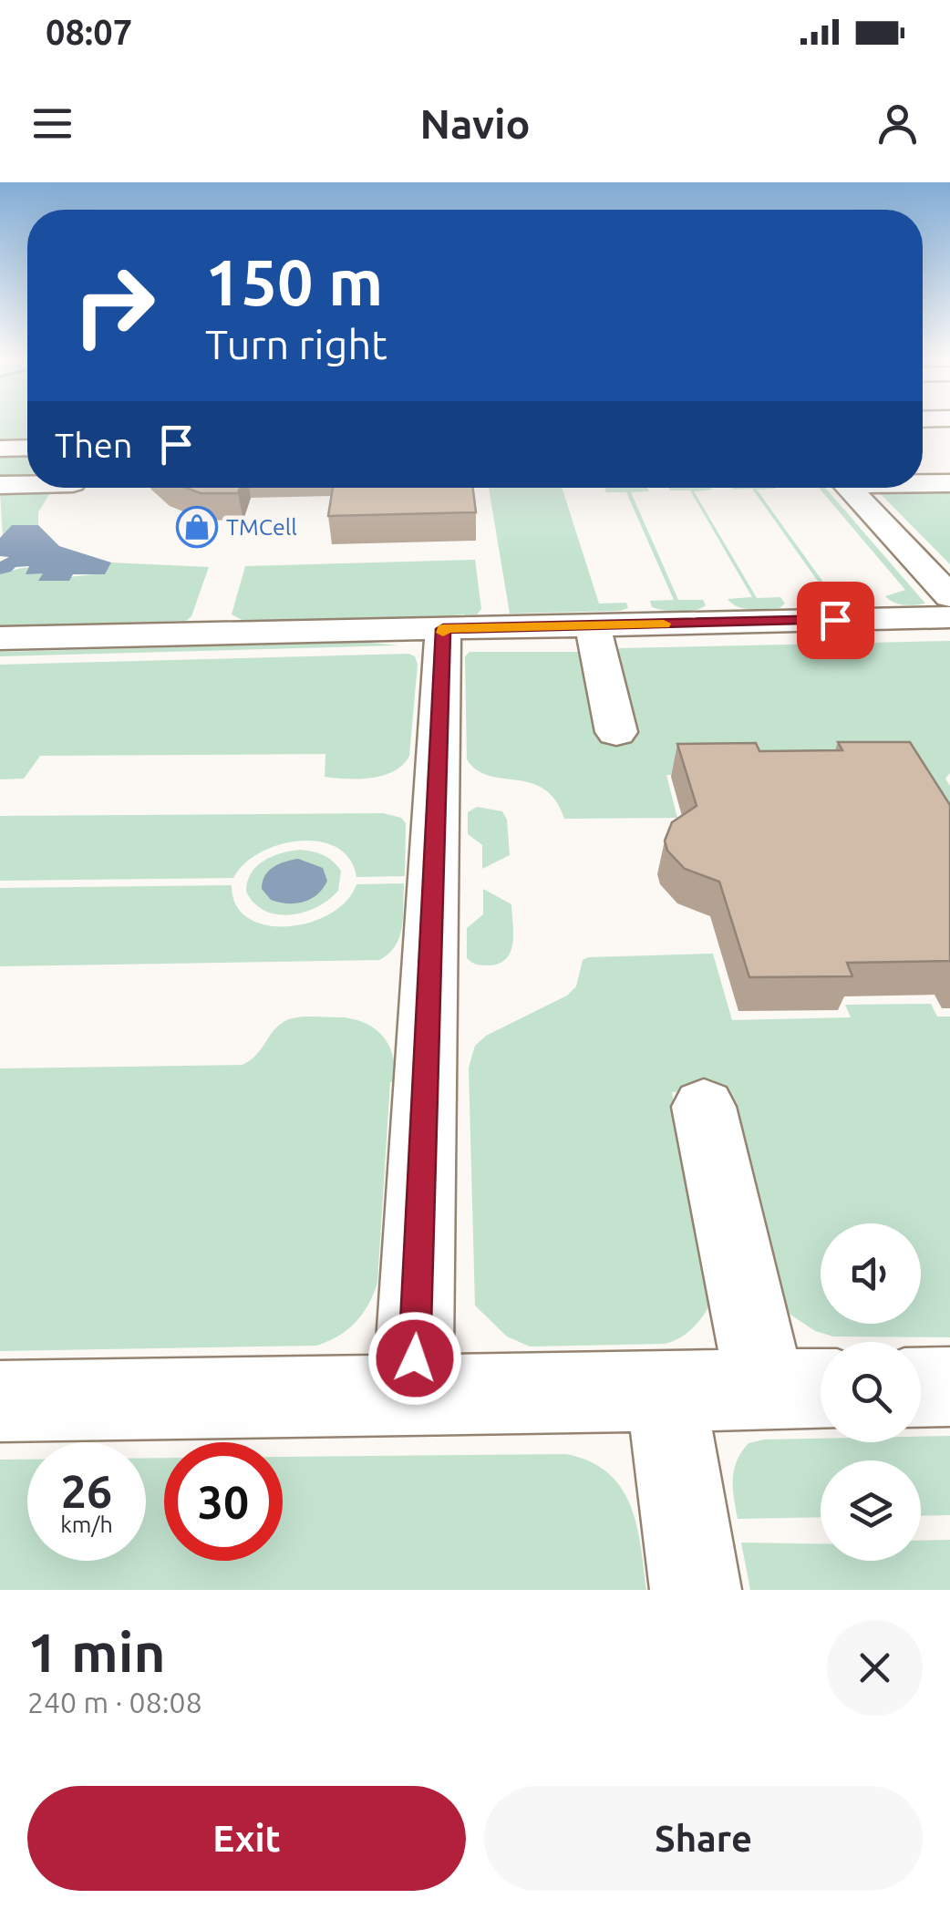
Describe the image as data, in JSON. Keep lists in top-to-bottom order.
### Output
{
  "places": {
    "shop": ["TMCell"]
  },
  "page": {
    "status": "08:07",
    "header": "Navio",
    "turn": ["150 m", "Turn right"],
    "then": "Then",
    "speed": "26 km/h",
    "limit": "30",
    "heading": ["1 min", "240 m · 08:08"],
    "buttons": ["Exit", "Share"]
  }
}
